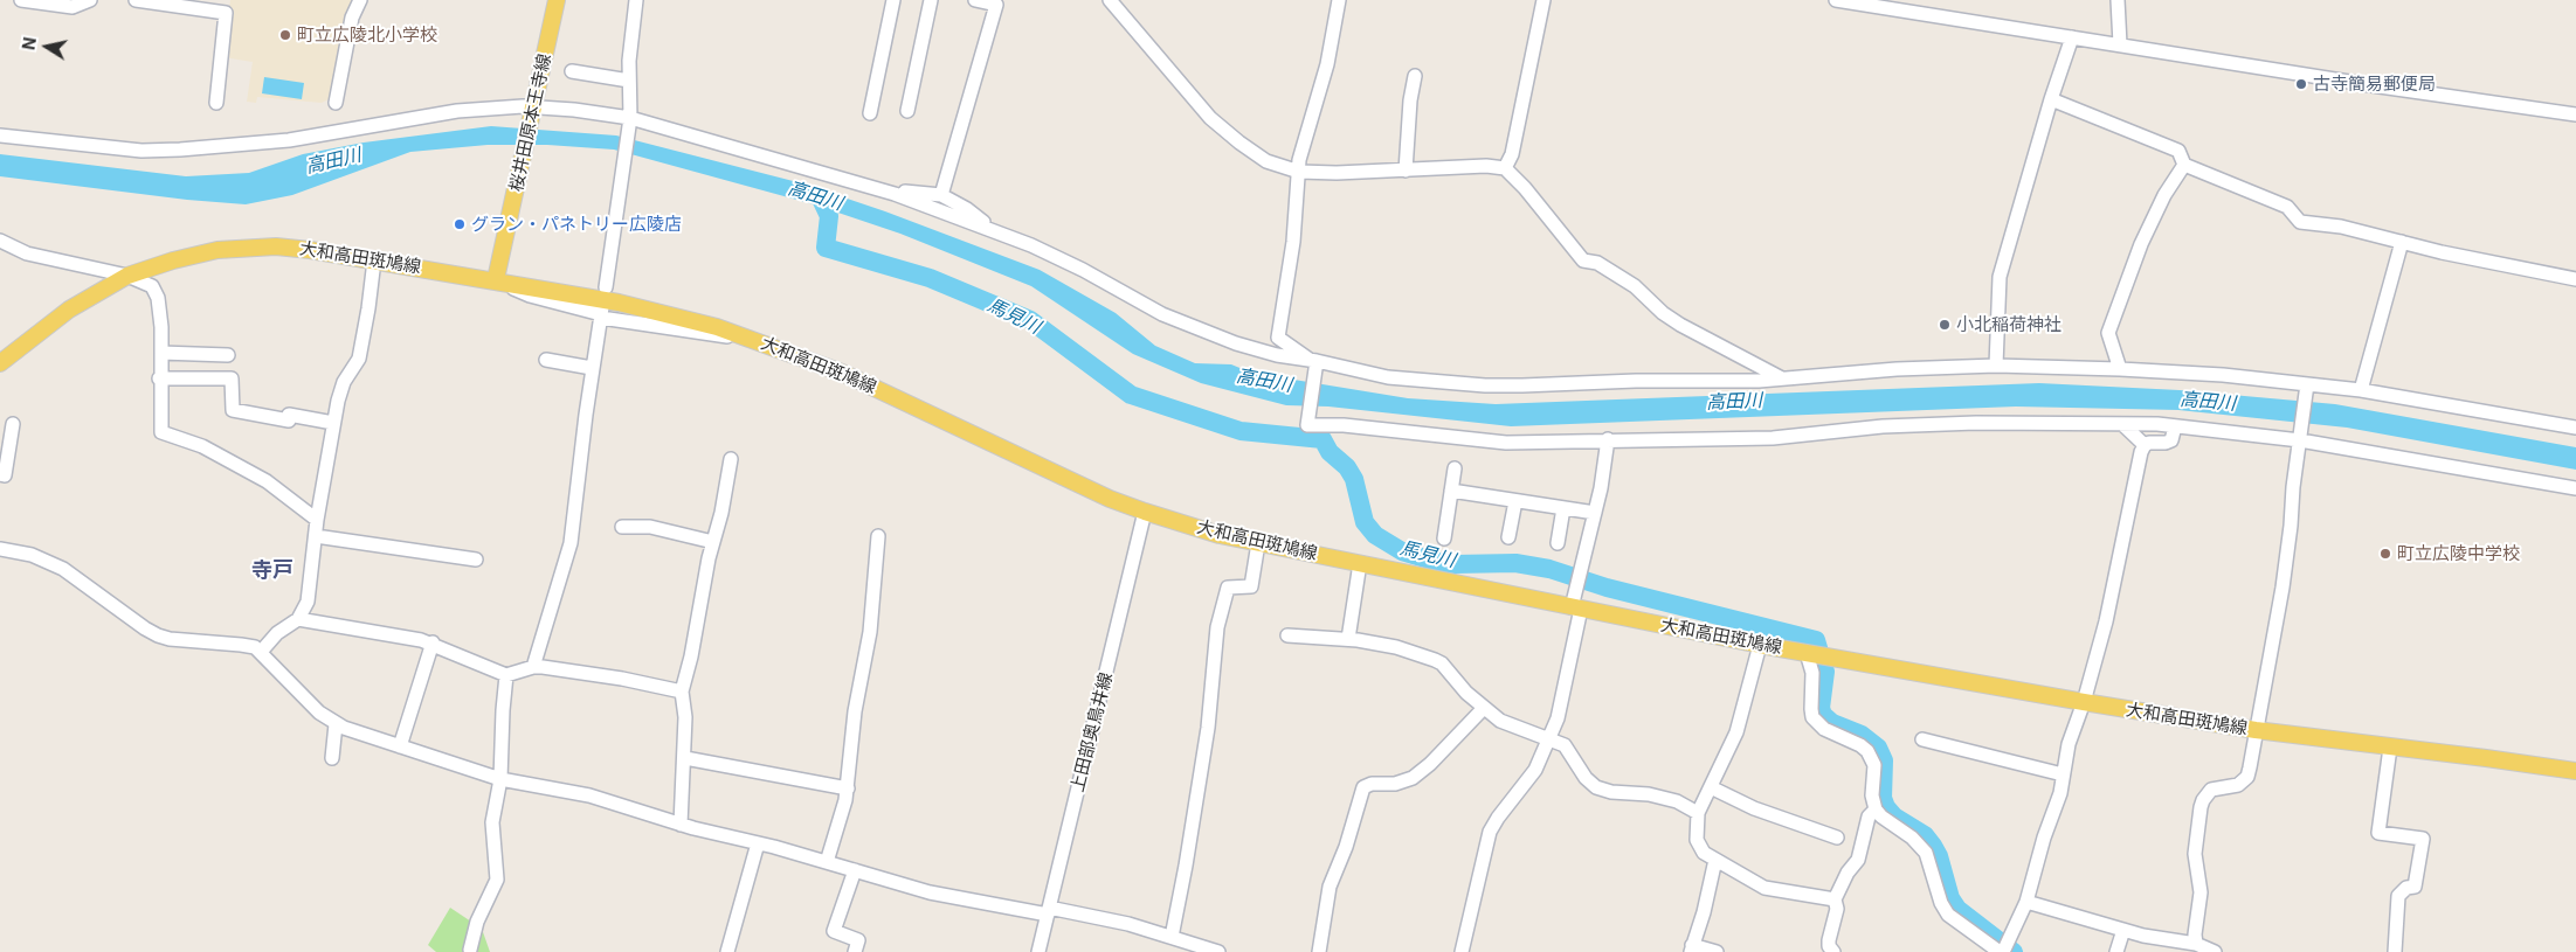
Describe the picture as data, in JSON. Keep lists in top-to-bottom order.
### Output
{
  "streets": {
    "main road": ["桜井田原本王寺線", "大和高田斑鳩線"],
    "street": ["上田部奥鳥井線"]
  },
  "crossings": [
    ["桜井田原本王寺線", "大和高田斑鳩線"],
    ["大和高田斑鳩線", "上田部奥鳥井線"]
  ],
  "districts": ["寺戸"],
  "water": ["高田川", "馬見川"],
  "places": [
    "町立広陵北小学校",
    "古寺簡易郵便局",
    "グラン・パネトリー広陵店",
    "小北稲荷神社",
    "町立広陵中学校"
  ],
  "north": "left"
}
